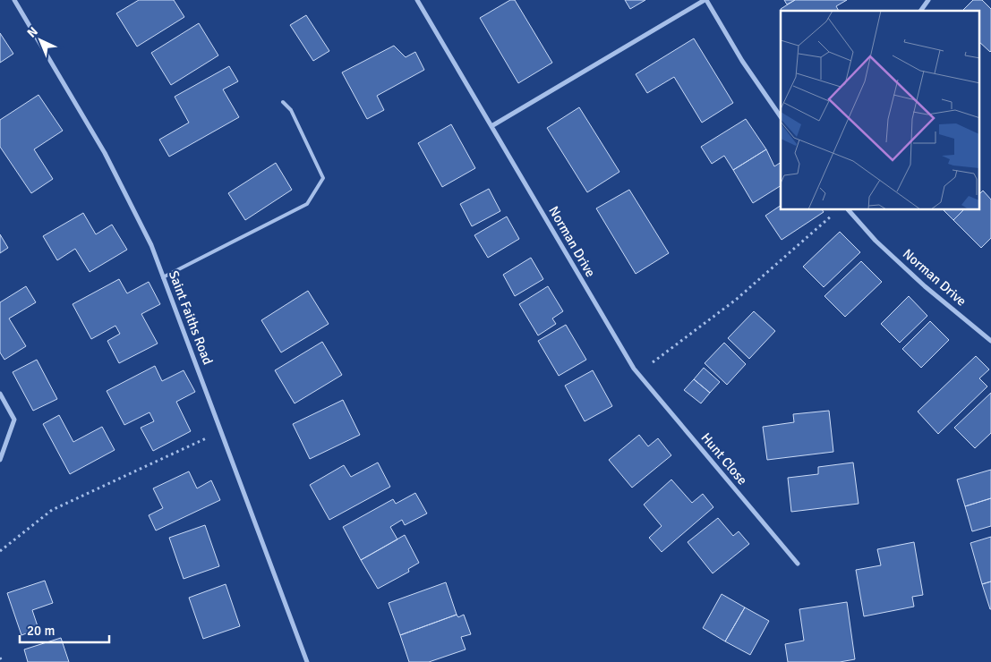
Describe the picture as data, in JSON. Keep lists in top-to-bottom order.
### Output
{
  "streets": {
    "street": ["Norman Drive", "Saint Faiths Road", "Hunt Close"]
  },
  "crossings": [
    ["Norman Drive", "Hunt Close"]
  ],
  "scale_bar": "20 m",
  "north": "top left"
}
